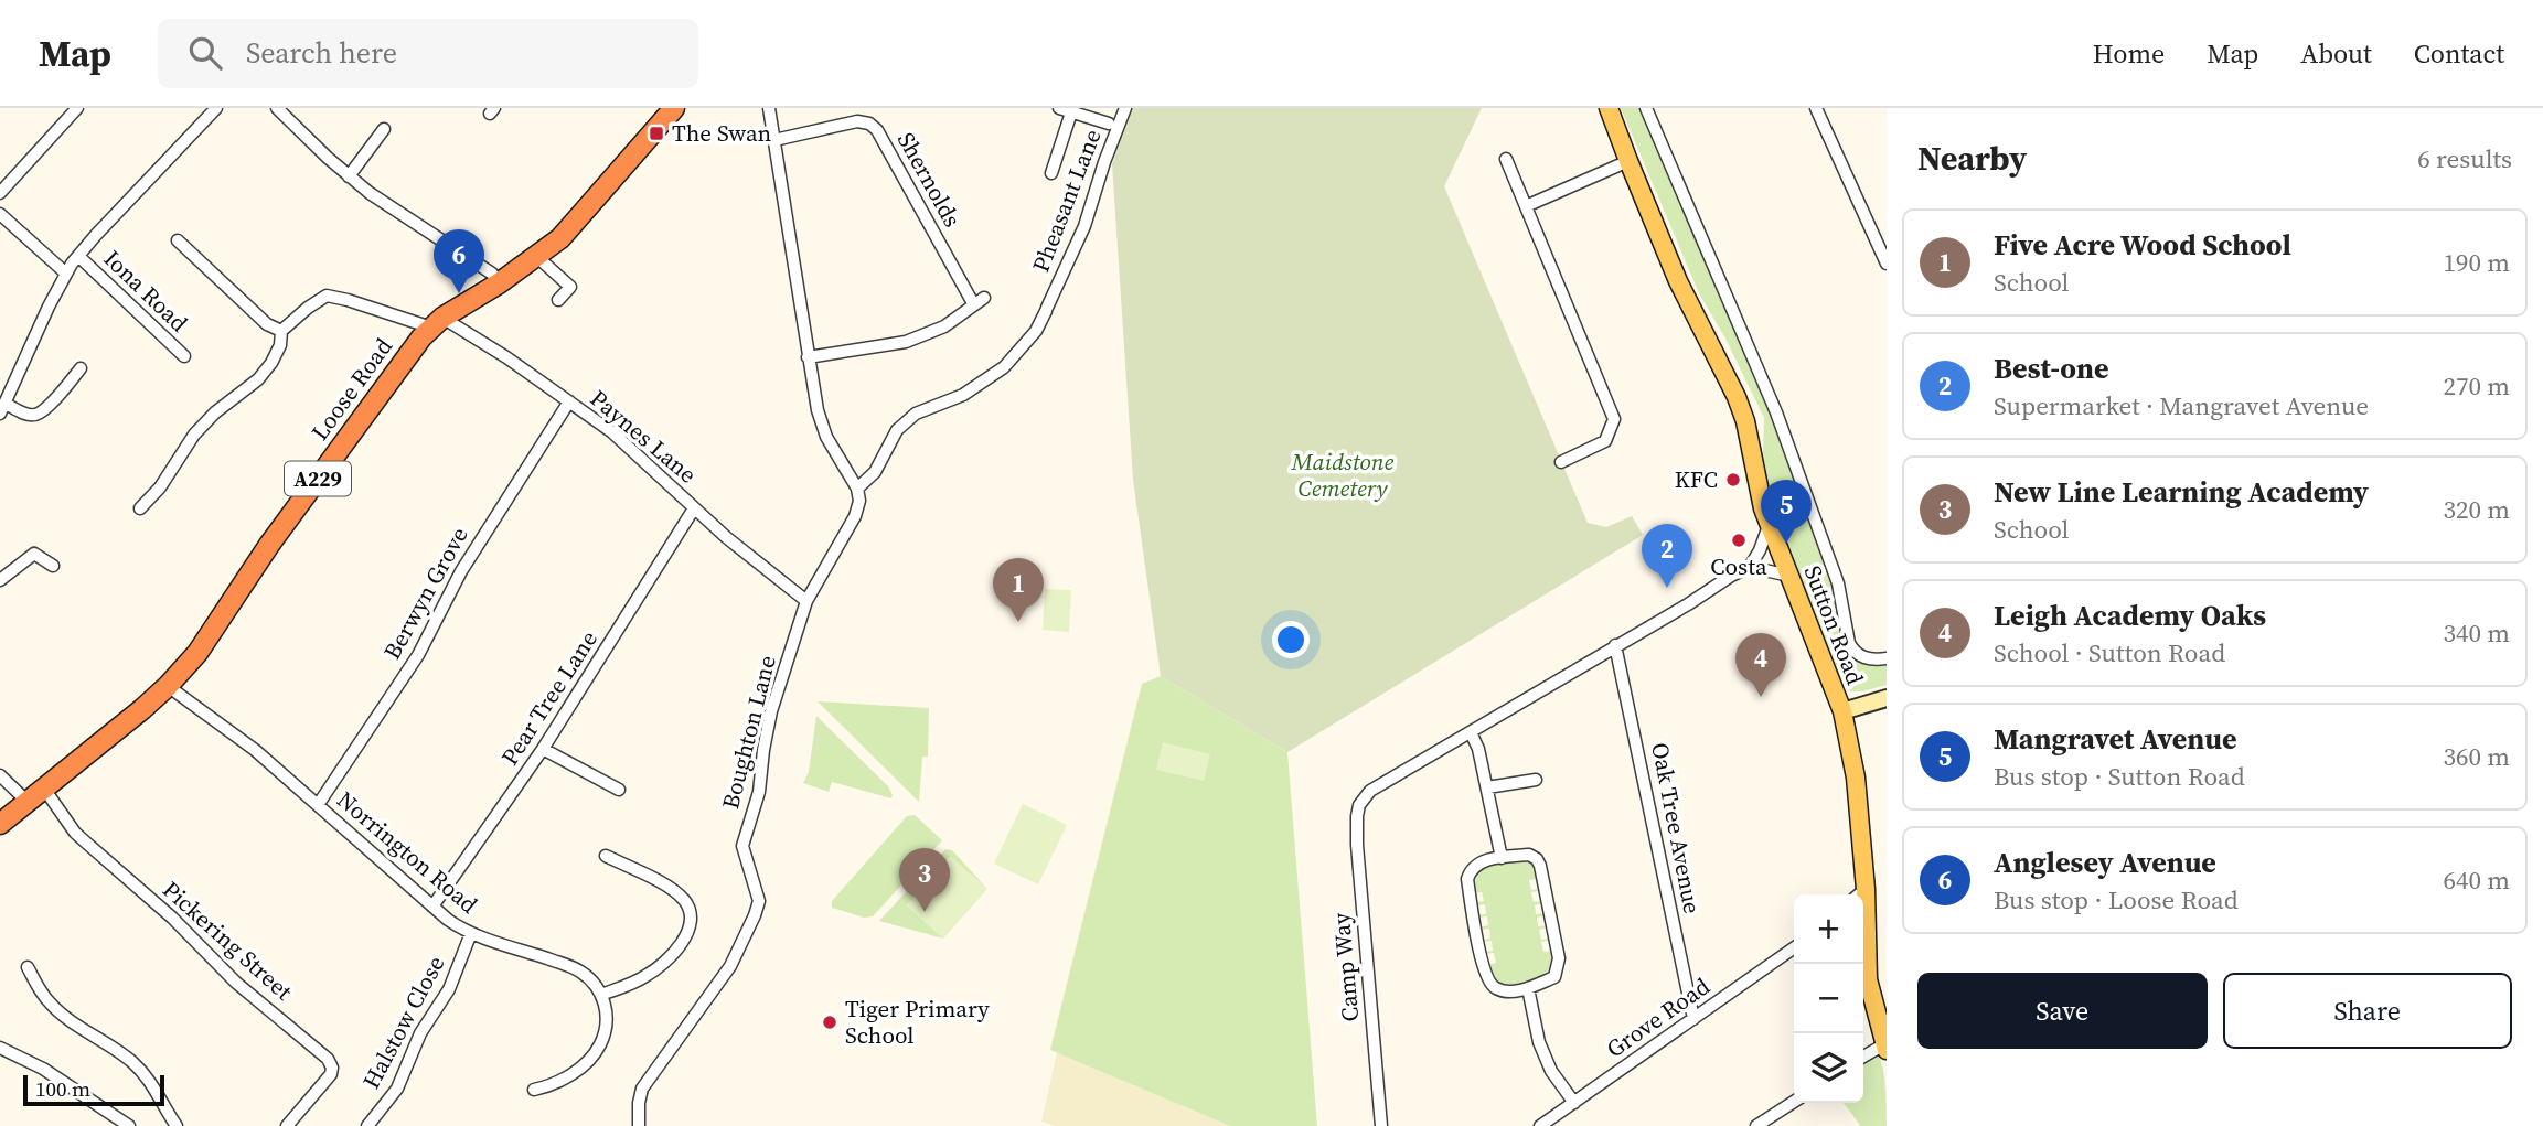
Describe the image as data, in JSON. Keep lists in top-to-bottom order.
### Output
{
  "streets": {
    "highway": ["Loose Road", "A229"],
    "main road": ["Sutton Road"],
    "street": [
      "Shernolds",
      "Pheasant Lane",
      "Iona Road",
      "Paynes Lane",
      "Berwyn Grove",
      "Pear Tree Lane",
      "Boughton Lane",
      "Oak Tree Avenue",
      "Norrington Road",
      "Pickering Street",
      "Camp Way",
      "Grove Road",
      "Halstow Close"
    ]
  },
  "crossings": [
    ["Pheasant Lane", "Boughton Lane"],
    ["Loose Road", "Paynes Lane"],
    ["Loose Road", "Norrington Road"],
    ["Loose Road", "Pickering Street"],
    ["Paynes Lane", "Berwyn Grove"],
    ["Paynes Lane", "Pear Tree Lane"],
    ["Paynes Lane", "Boughton Lane"],
    ["Berwyn Grove", "Norrington Road"],
    ["Pear Tree Lane", "Norrington Road"],
    ["Oak Tree Avenue", "Grove Road"],
    ["Norrington Road", "Halstow Close"]
  ],
  "parks": ["Maidstone Cemetery"],
  "places": {
    "transit": ["The Swan"],
    "other": ["KFC", "Costa", "Tiger Primary School"]
  },
  "scale_bar": "100 m",
  "page": {
    "header": "Map",
    "search": "Search here",
    "nav": [
      "Home",
      "Map",
      "About",
      "Contact"
    ],
    "heading": ["Nearby", "6 results"],
    "list": [
      {
        "mark": "1",
        "name": "Five Acre Wood School",
        "note": "School",
        "value": "190 m"
      },
      {
        "mark": "2",
        "name": "Best-one",
        "note": "Supermarket · Mangravet Avenue",
        "value": "270 m"
      },
      {
        "mark": "3",
        "name": "New Line Learning Academy",
        "note": "School",
        "value": "320 m"
      },
      {
        "mark": "4",
        "name": "Leigh Academy Oaks",
        "note": "School · Sutton Road",
        "value": "340 m"
      },
      {
        "mark": "5",
        "name": "Mangravet Avenue",
        "note": "Bus stop · Sutton Road",
        "value": "360 m"
      },
      {
        "mark": "6",
        "name": "Anglesey Avenue",
        "note": "Bus stop · Loose Road",
        "value": "640 m"
      }
    ],
    "pins": [
      "6",
      "5",
      "2",
      "1",
      "4",
      "3"
    ],
    "map_buttons": ["+", "−"],
    "buttons": ["Save", "Share"],
    "scale": "100 m"
  }
}
